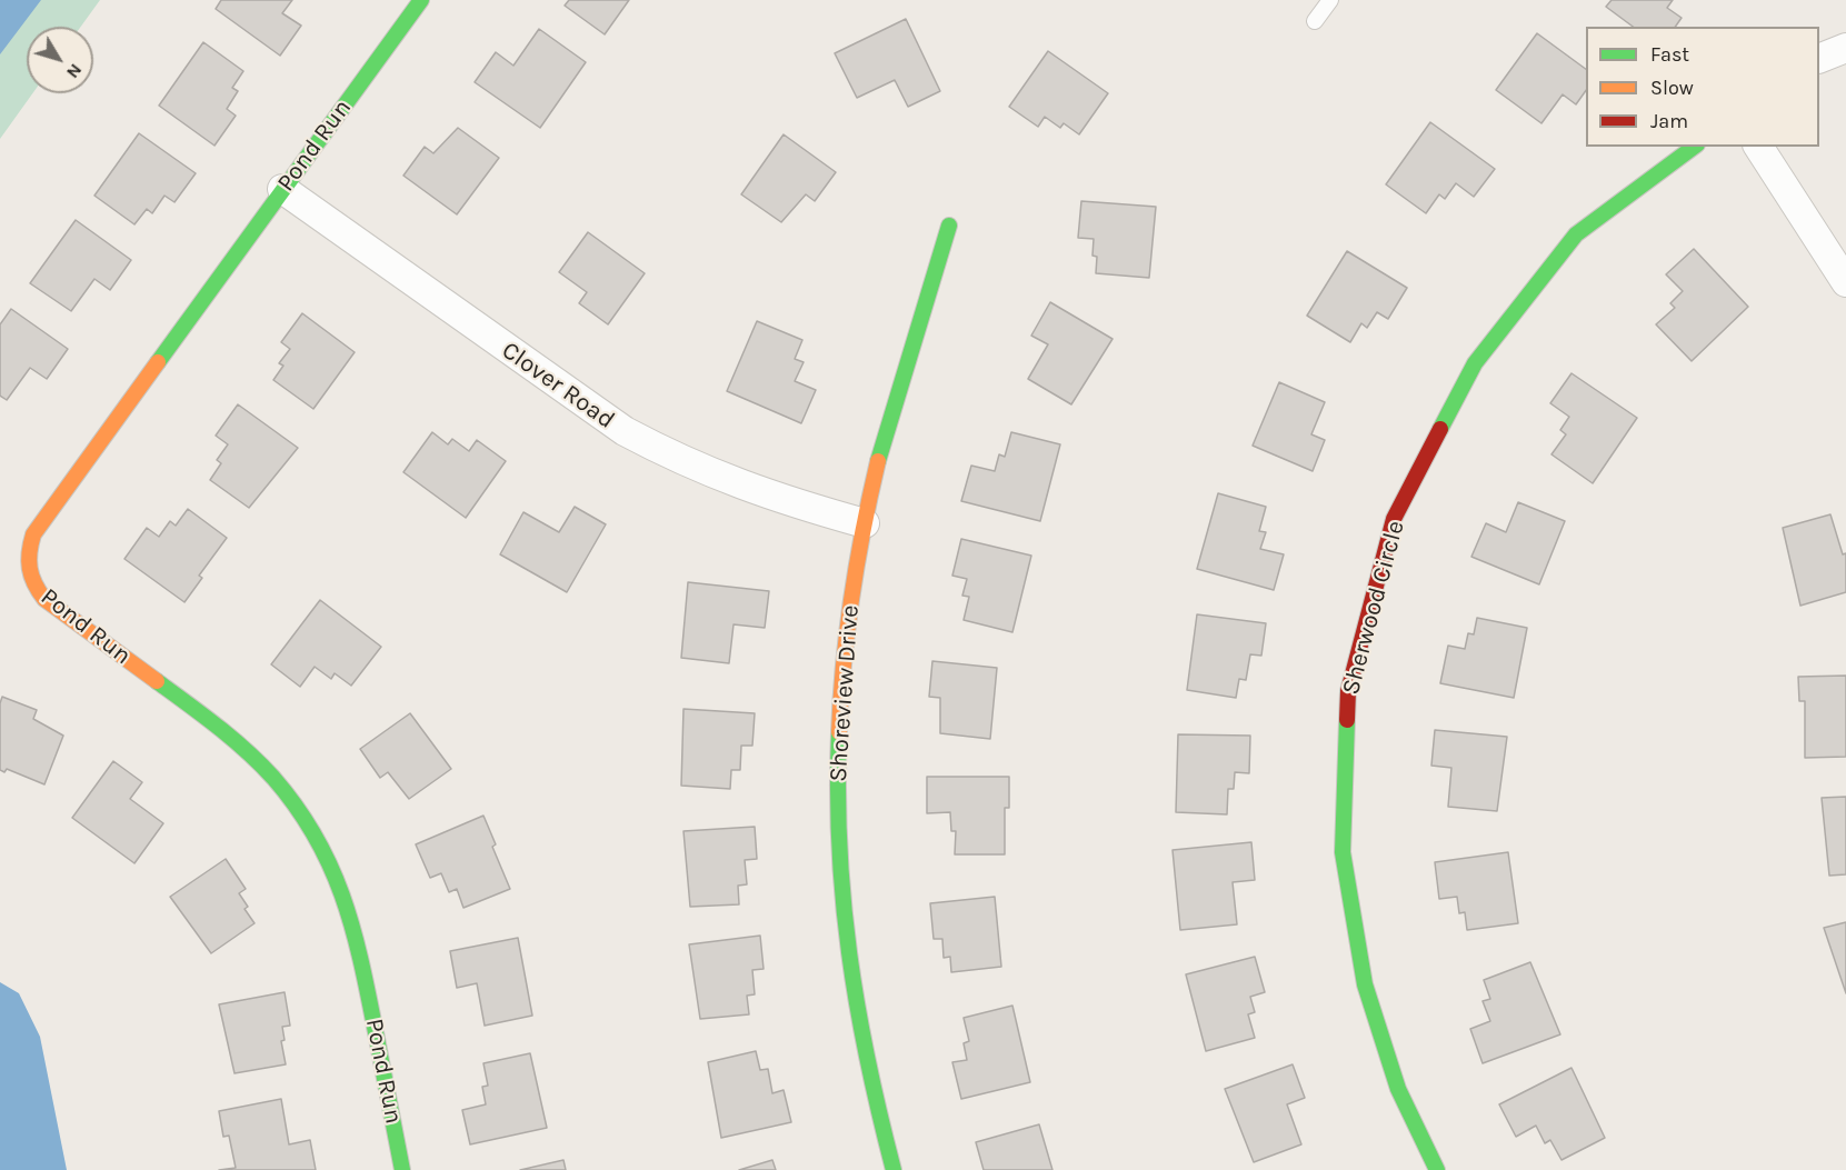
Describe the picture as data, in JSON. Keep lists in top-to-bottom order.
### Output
{
  "streets": {
    "street": [
      "Pond Run",
      "Clover Road",
      "Sherwood Circle",
      "Shoreview Drive"
    ]
  },
  "crossings": [
    ["Pond Run", "Clover Road"],
    ["Clover Road", "Shoreview Drive"]
  ],
  "legend": ["Fast", "Slow", "Jam"],
  "north": "bottom right"
}
